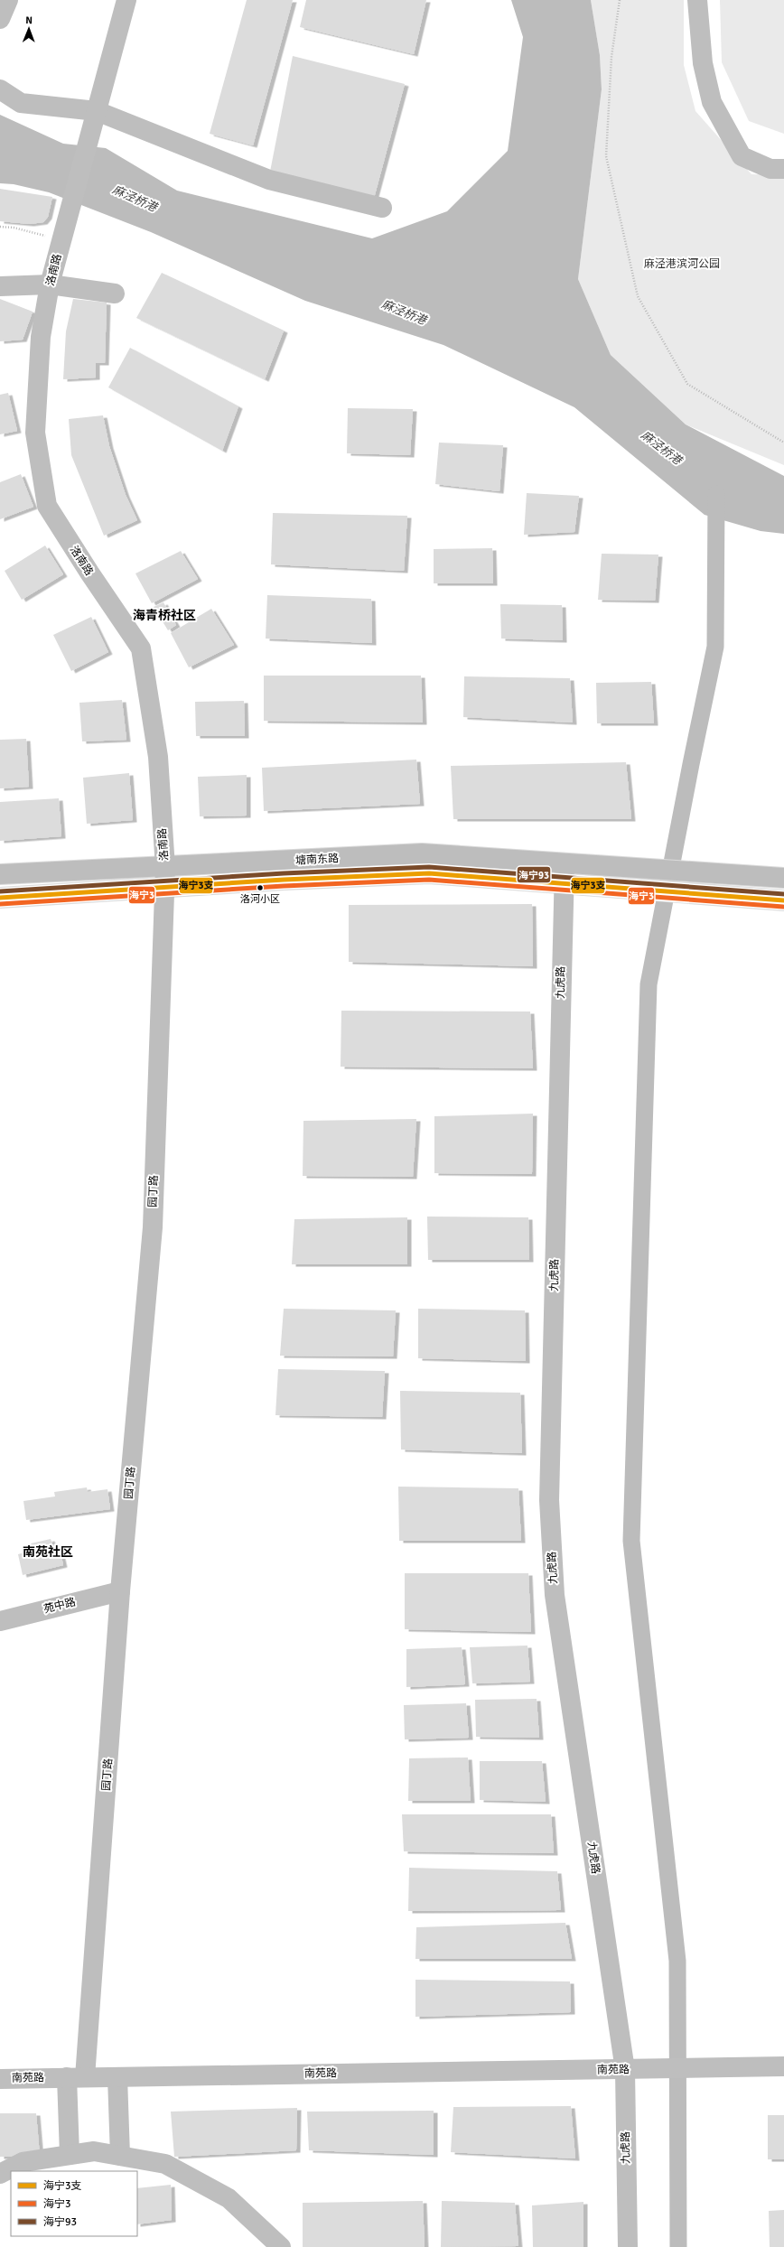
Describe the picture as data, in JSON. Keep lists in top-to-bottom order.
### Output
{
  "streets": {
    "main road": ["塘南东路"],
    "street": [
      "洛南路",
      "九虎路",
      "园丁路",
      "苑中路",
      "南苑路"
    ]
  },
  "crossings": [
    ["洛南路", "塘南东路"],
    ["洛南路", "园丁路"],
    ["塘南东路", "九虎路"],
    ["塘南东路", "园丁路"],
    ["九虎路", "南苑路"],
    ["园丁路", "苑中路"],
    ["园丁路", "南苑路"]
  ],
  "districts": ["海青桥社区", "南苑社区"],
  "water": ["麻泾桥港"],
  "parks": ["麻泾港滨河公园"],
  "places": ["洛河小区"],
  "lines": ["transit line 海宁93", "transit line 海宁3支", "transit line 海宁3"],
  "legend": ["海宁3支", "海宁3", "海宁93"],
  "north": "top"
}
